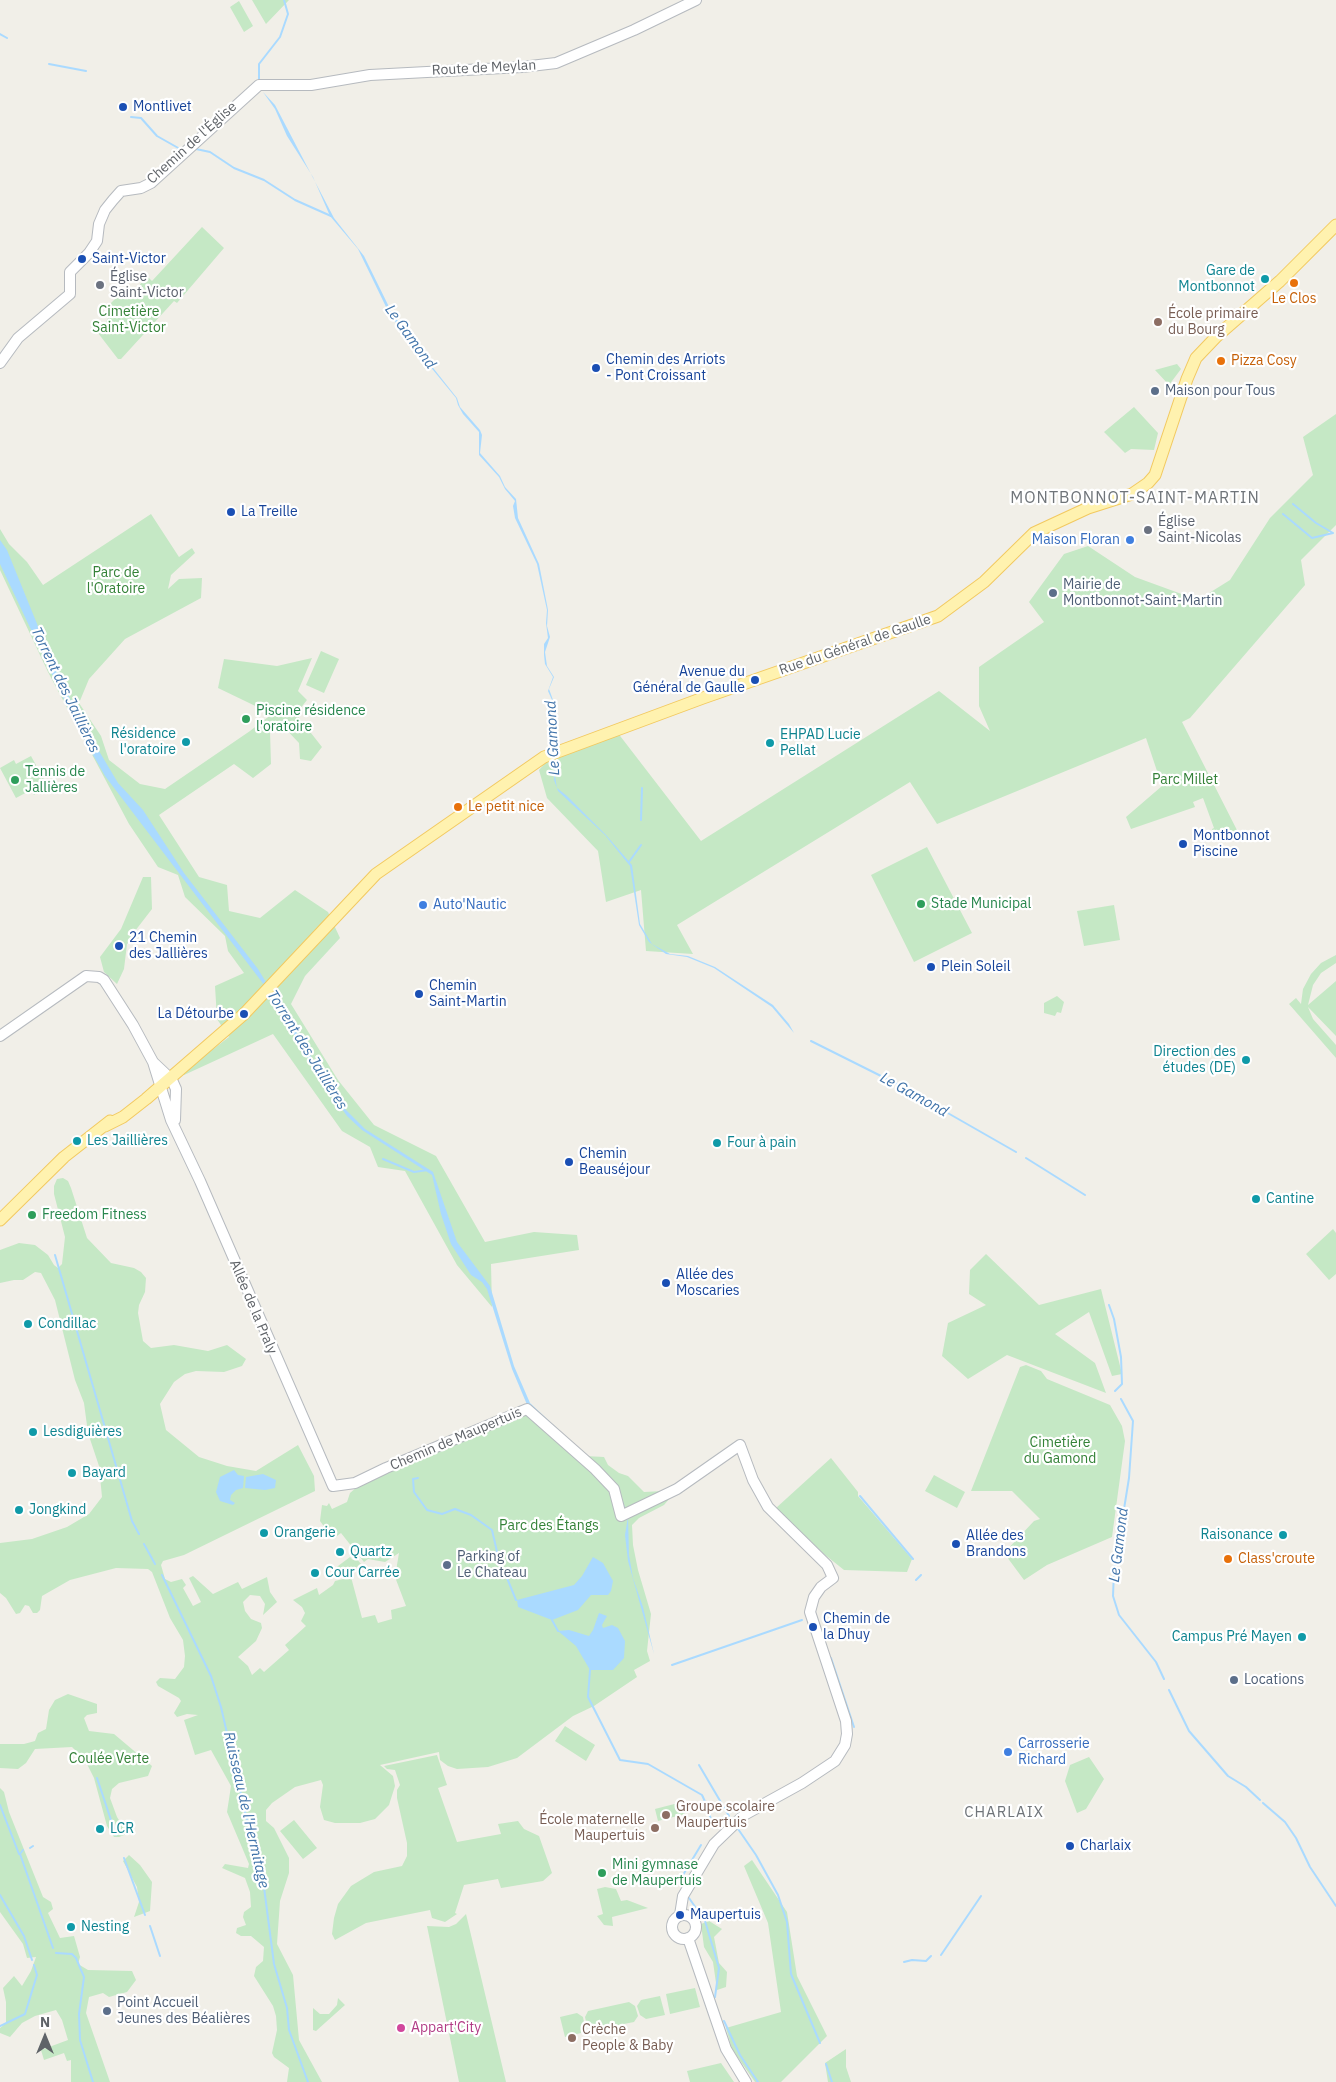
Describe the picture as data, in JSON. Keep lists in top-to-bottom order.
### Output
{
  "streets": {
    "main road": ["Rue du Général de Gaulle"],
    "street": [
      "Route de Meylan",
      "Chemin de l'Église",
      "Allée de la Praly",
      "Chemin de Maupertuis"
    ]
  },
  "crossings": [
    ["Route de Meylan", "Chemin de l'Église"],
    ["Rue du Général de Gaulle", "Allée de la Praly"],
    ["Allée de la Praly", "Chemin de Maupertuis"]
  ],
  "districts": ["MONTBONNOT-SAINT-MARTIN", "CHARLAIX"],
  "water": ["Le Gamond", "Torrent des Jaillières", "Ruisseau de l'Hermitage"],
  "parks": [
    "Cimetière Saint-Victor",
    "Parc de l'Oratoire",
    "Parc Millet",
    "Cimetière du Gamond",
    "Parc des Étangs",
    "Coulée Verte"
  ],
  "places": [
    "Montlivet",
    "Saint-Victor",
    "Gare de Montbonnot",
    "Le Clos",
    "Église Saint-Victor",
    "École primaire du Bourg",
    "Pizza Cosy",
    "Chemin des Arriots - Pont Croissant",
    "Maison pour Tous",
    "La Treille",
    "Église Saint-Nicolas",
    "Maison Floran",
    "Mairie de Montbonnot-Saint-Martin",
    "Avenue du Général de Gaulle",
    "Piscine résidence l'oratoire",
    "Résidence l'oratoire",
    "EHPAD Lucie Pellat",
    "Tennis de Jallières",
    "Le petit nice",
    "Montbonnot Piscine",
    "Stade Municipal",
    "Auto'Nautic",
    "21 Chemin des Jallières",
    "Plein Soleil",
    "Chemin Saint-Martin",
    "La Détourbe",
    "Direction des études (DE)",
    "Les Jaillières",
    "Four à pain",
    "Chemin Beauséjour",
    "Cantine",
    "Freedom Fitness",
    "Allée des Moscaries",
    "Condillac",
    "Lesdiguières",
    "Bayard",
    "Jongkind",
    "Orangerie",
    "Raisonance",
    "Allée des Brandons",
    "Quartz",
    "Class'croute",
    "Parking of Le Chateau",
    "Cour Carrée",
    "Chemin de la Dhuy",
    "Campus Pré Mayen",
    "Locations",
    "Carrosserie Richard",
    "Groupe scolaire Maupertuis",
    "École maternelle Maupertuis",
    "LCR",
    "Charlaix",
    "Mini gymnase de Maupertuis",
    "Maupertuis",
    "Nesting",
    "Point Accueil Jeunes des Béalières",
    "Appart'City",
    "Crèche People & Baby"
  ],
  "north": "top"
}
